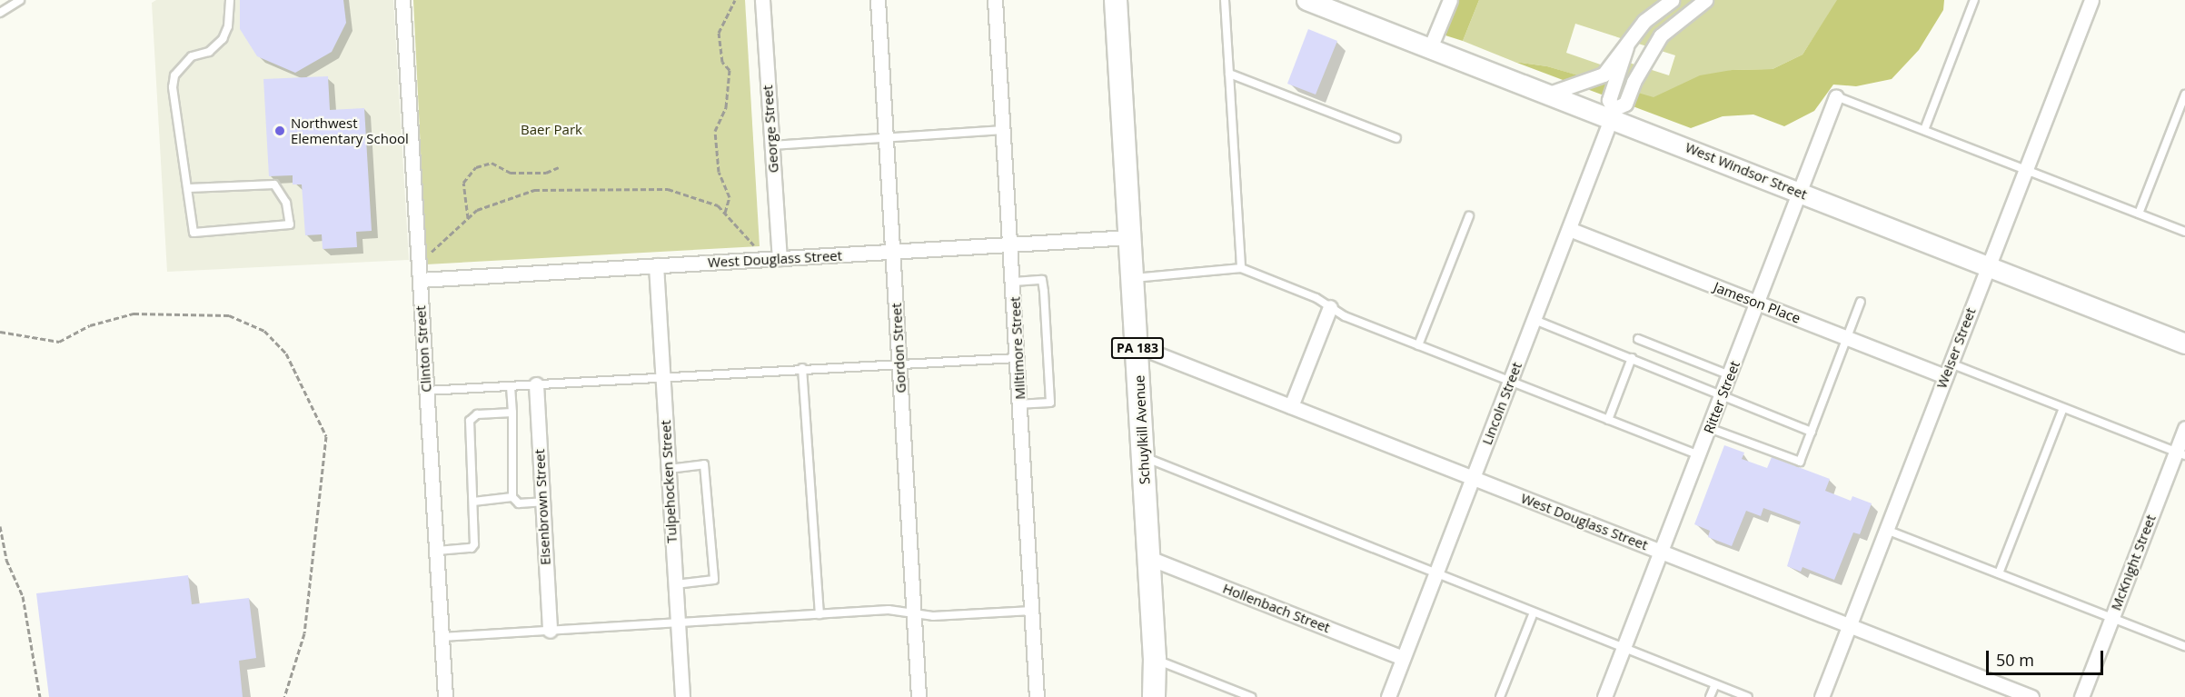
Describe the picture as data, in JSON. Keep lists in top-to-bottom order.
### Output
{
  "streets": {
    "main road": ["West Windsor Street", "PA 183", "Schuylkill Avenue"],
    "street": [
      "George Street",
      "West Douglass Street",
      "Jameson Place",
      "Gordon Street",
      "Miltimore Street",
      "Weiser Street",
      "Clinton Street",
      "Ritter Street",
      "Lincoln Street",
      "Tulpehocken Street",
      "Eisenbrown Street",
      "McKnight Street",
      "Hollenbach Street"
    ]
  },
  "crossings": [
    ["George Street", "West Douglass Street"],
    ["West Windsor Street", "Weiser Street"],
    ["West Windsor Street", "Ritter Street"],
    ["West Windsor Street", "Lincoln Street"],
    ["West Douglass Street", "Gordon Street"],
    ["West Douglass Street", "Miltimore Street"],
    ["West Douglass Street", "Weiser Street"],
    ["West Douglass Street", "Clinton Street"],
    ["West Douglass Street", "Ritter Street"],
    ["West Douglass Street", "Lincoln Street"],
    ["West Douglass Street", "Schuylkill Avenue"],
    ["West Douglass Street", "Tulpehocken Street"],
    ["Jameson Place", "Weiser Street"],
    ["Jameson Place", "Ritter Street"],
    ["Jameson Place", "Lincoln Street"],
    ["Lincoln Street", "Hollenbach Street"],
    ["Schuylkill Avenue", "Hollenbach Street"]
  ],
  "parks": ["Baer Park"],
  "places": ["Northwest Elementary School"],
  "scale_bar": "50 m"
}
